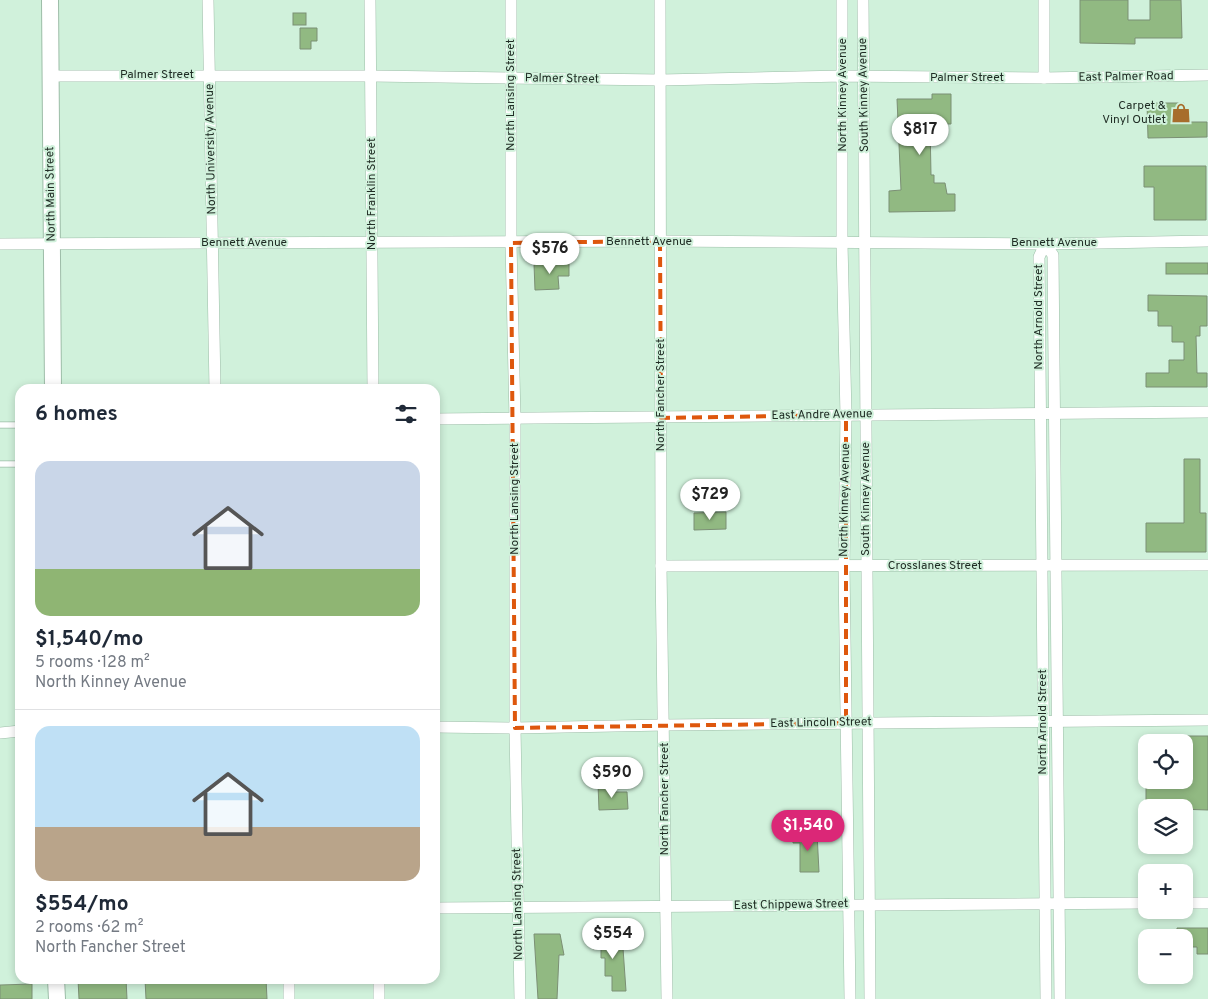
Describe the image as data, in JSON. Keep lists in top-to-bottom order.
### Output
{
  "streets": {
    "street": [
      "Palmer Street",
      "East Palmer Road",
      "North Lansing Street",
      "North Kinney Avenue",
      "South Kinney Avenue",
      "North University Avenue",
      "North Main Street",
      "North Franklin Street",
      "Bennett Avenue",
      "North Arnold Street",
      "North Fancher Street",
      "East Andre Avenue",
      "Crosslanes Street",
      "East Lincoln Street",
      "East Chippewa Street"
    ]
  },
  "crossings": [
    ["Palmer Street", "East Palmer Road"],
    ["Palmer Street", "North Lansing Street"],
    ["Palmer Street", "North Kinney Avenue"],
    ["Palmer Street", "South Kinney Avenue"],
    ["Palmer Street", "North University Avenue"],
    ["Palmer Street", "North Main Street"],
    ["Palmer Street", "North Franklin Street"],
    ["Palmer Street", "North Fancher Street"],
    ["North Lansing Street", "Bennett Avenue"],
    ["North Lansing Street", "East Andre Avenue"],
    ["North Lansing Street", "East Lincoln Street"],
    ["North Lansing Street", "East Chippewa Street"],
    ["North Kinney Avenue", "Bennett Avenue"],
    ["North Kinney Avenue", "East Andre Avenue"],
    ["North Kinney Avenue", "Crosslanes Street"],
    ["North Kinney Avenue", "East Lincoln Street"],
    ["North Kinney Avenue", "East Chippewa Street"],
    ["South Kinney Avenue", "Bennett Avenue"],
    ["South Kinney Avenue", "East Andre Avenue"],
    ["South Kinney Avenue", "Crosslanes Street"],
    ["South Kinney Avenue", "East Lincoln Street"],
    ["South Kinney Avenue", "East Chippewa Street"],
    ["North University Avenue", "Bennett Avenue"],
    ["North Main Street", "Bennett Avenue"],
    ["North Franklin Street", "Bennett Avenue"],
    ["Bennett Avenue", "North Arnold Street"],
    ["Bennett Avenue", "North Fancher Street"],
    ["North Arnold Street", "East Andre Avenue"],
    ["North Arnold Street", "Crosslanes Street"],
    ["North Arnold Street", "East Lincoln Street"],
    ["North Arnold Street", "East Chippewa Street"],
    ["North Fancher Street", "East Andre Avenue"],
    ["North Fancher Street", "Crosslanes Street"],
    ["North Fancher Street", "East Lincoln Street"],
    ["North Fancher Street", "East Chippewa Street"]
  ],
  "places": {
    "shop": ["Carpet & Vinyl Outlet"]
  },
  "page": {
    "price": [
      "$817",
      "$576",
      "$729",
      "$590",
      "$1,540",
      "$554"
    ],
    "heading": "6 homes",
    "list": [
      {
        "name": "$1,540/mo",
        "note": "5 rooms · 128 m² · North Kinney Avenue"
      },
      {
        "name": "$554/mo",
        "note": "2 rooms · 62 m² · North Fancher Street"
      }
    ],
    "map_buttons": ["+", "−"]
  }
}
